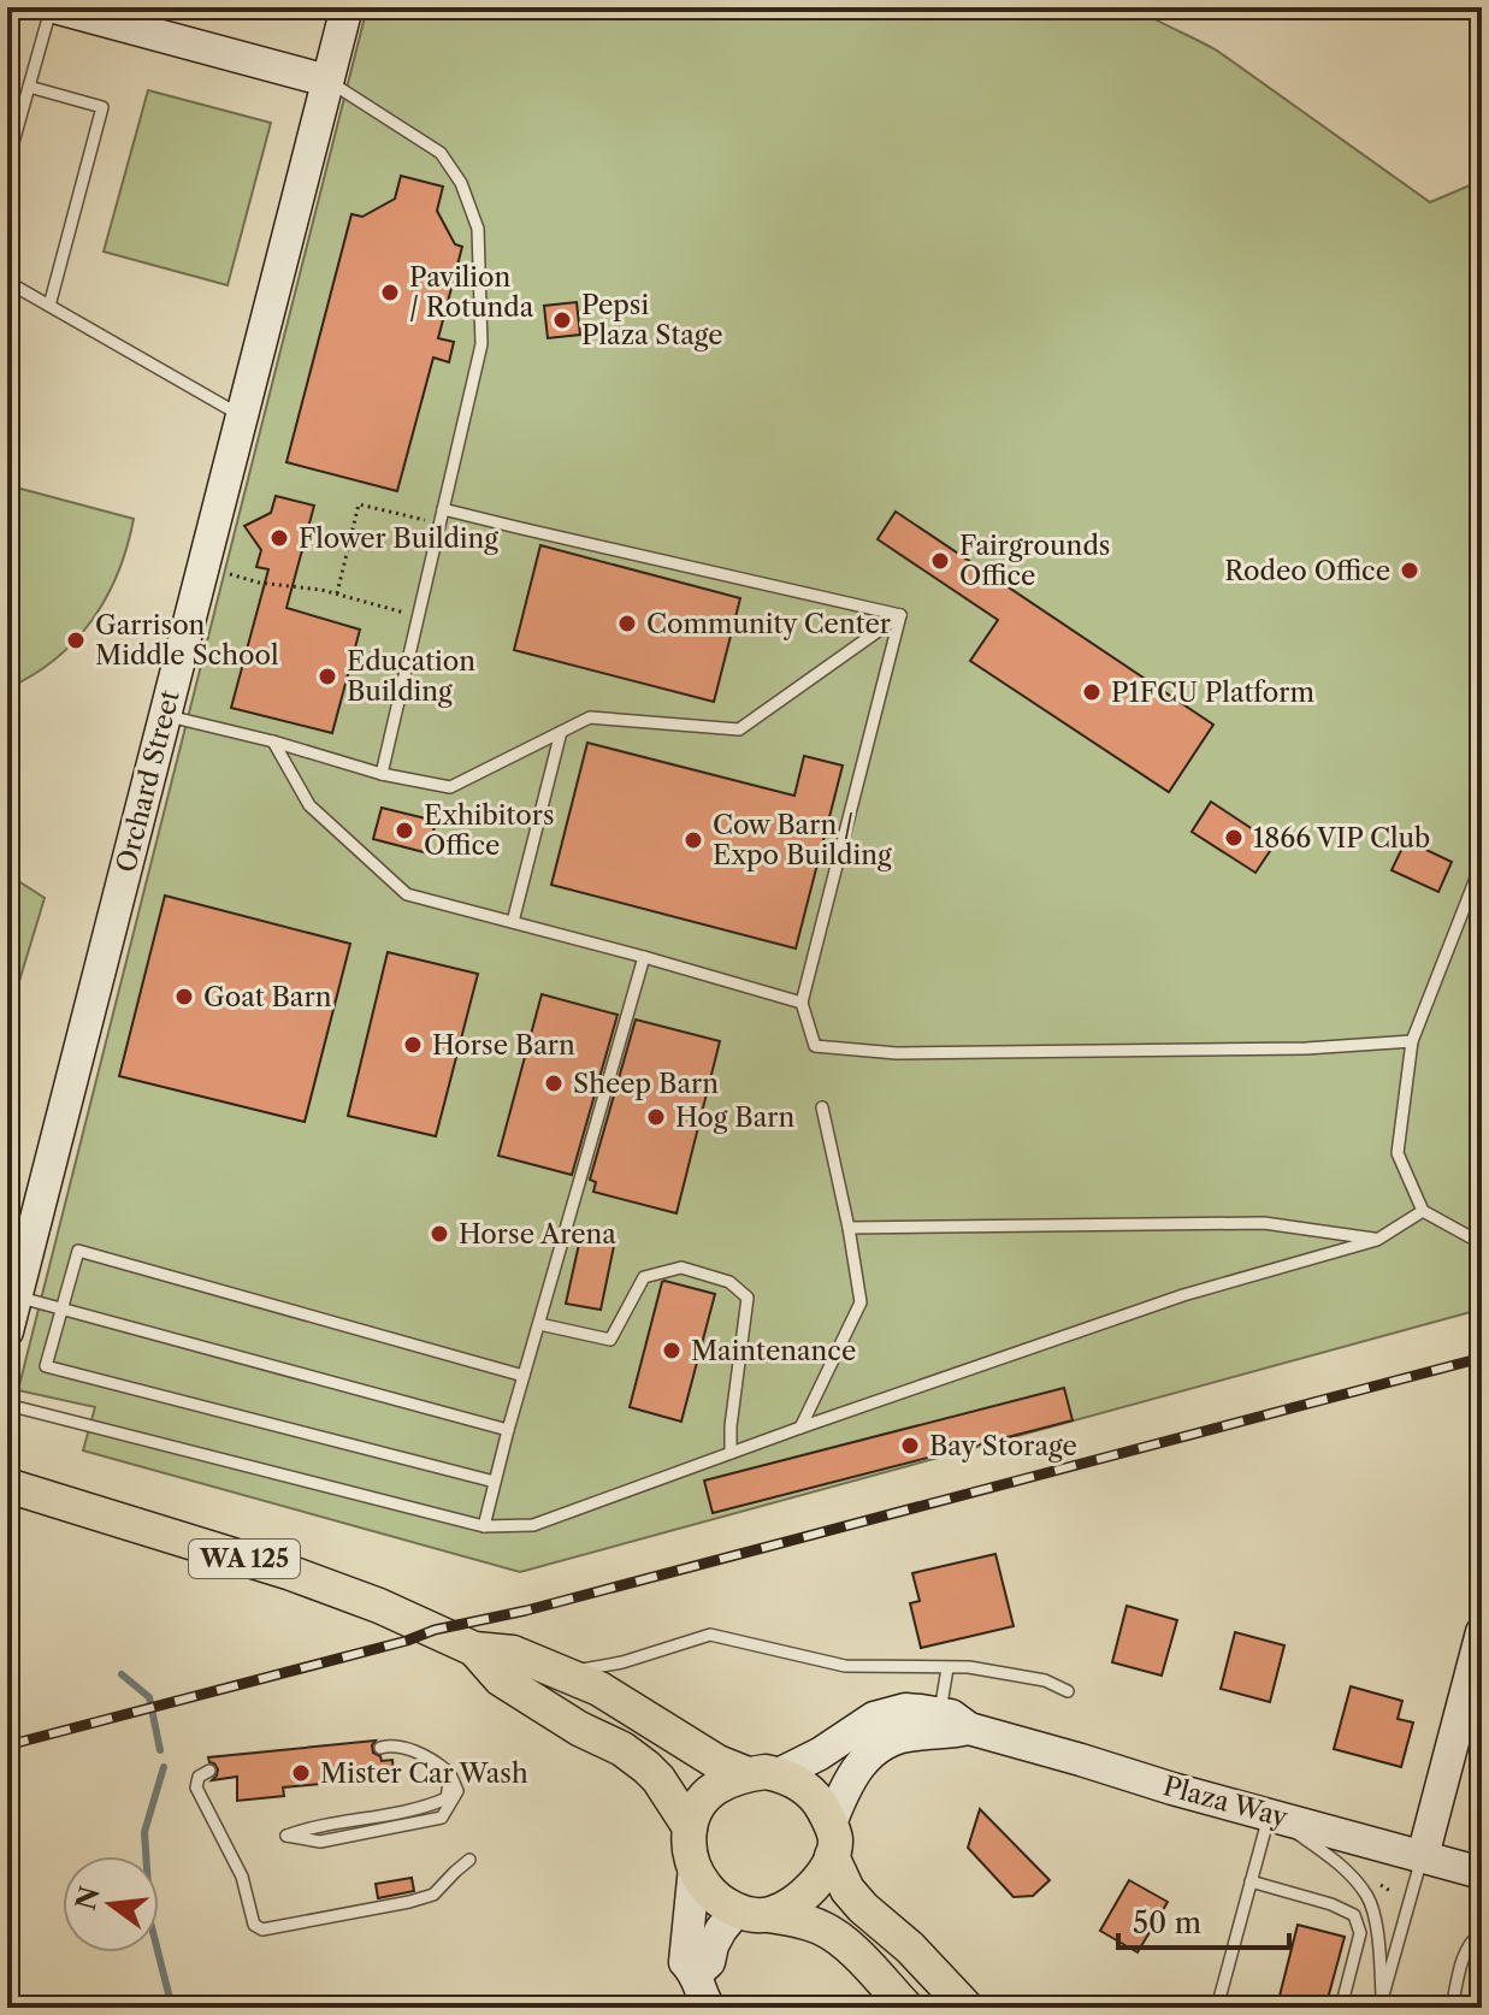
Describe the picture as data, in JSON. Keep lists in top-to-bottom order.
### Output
{
  "streets": {
    "main road": ["WA 125"],
    "street": ["Orchard Street", "Plaza Way"]
  },
  "crossings": [
    ["WA 125", "Plaza Way"]
  ],
  "places": [
    "Pavilion / Rotunda",
    "Pepsi Plaza Stage",
    "Flower Building",
    "Fairgrounds Office",
    "Rodeo Office",
    "Community Center",
    "Garrison Middle School",
    "Education Building",
    "P1FCU Platform",
    "Exhibitors Office",
    "1866 VIP Club",
    "Cow Barn / Expo Building",
    "Goat Barn",
    "Horse Barn",
    "Sheep Barn",
    "Hog Barn",
    "Horse Arena",
    "Maintenance",
    "Bay Storage",
    "Mister Car Wash"
  ],
  "scale_bar": "50 m",
  "north": "left"
}
